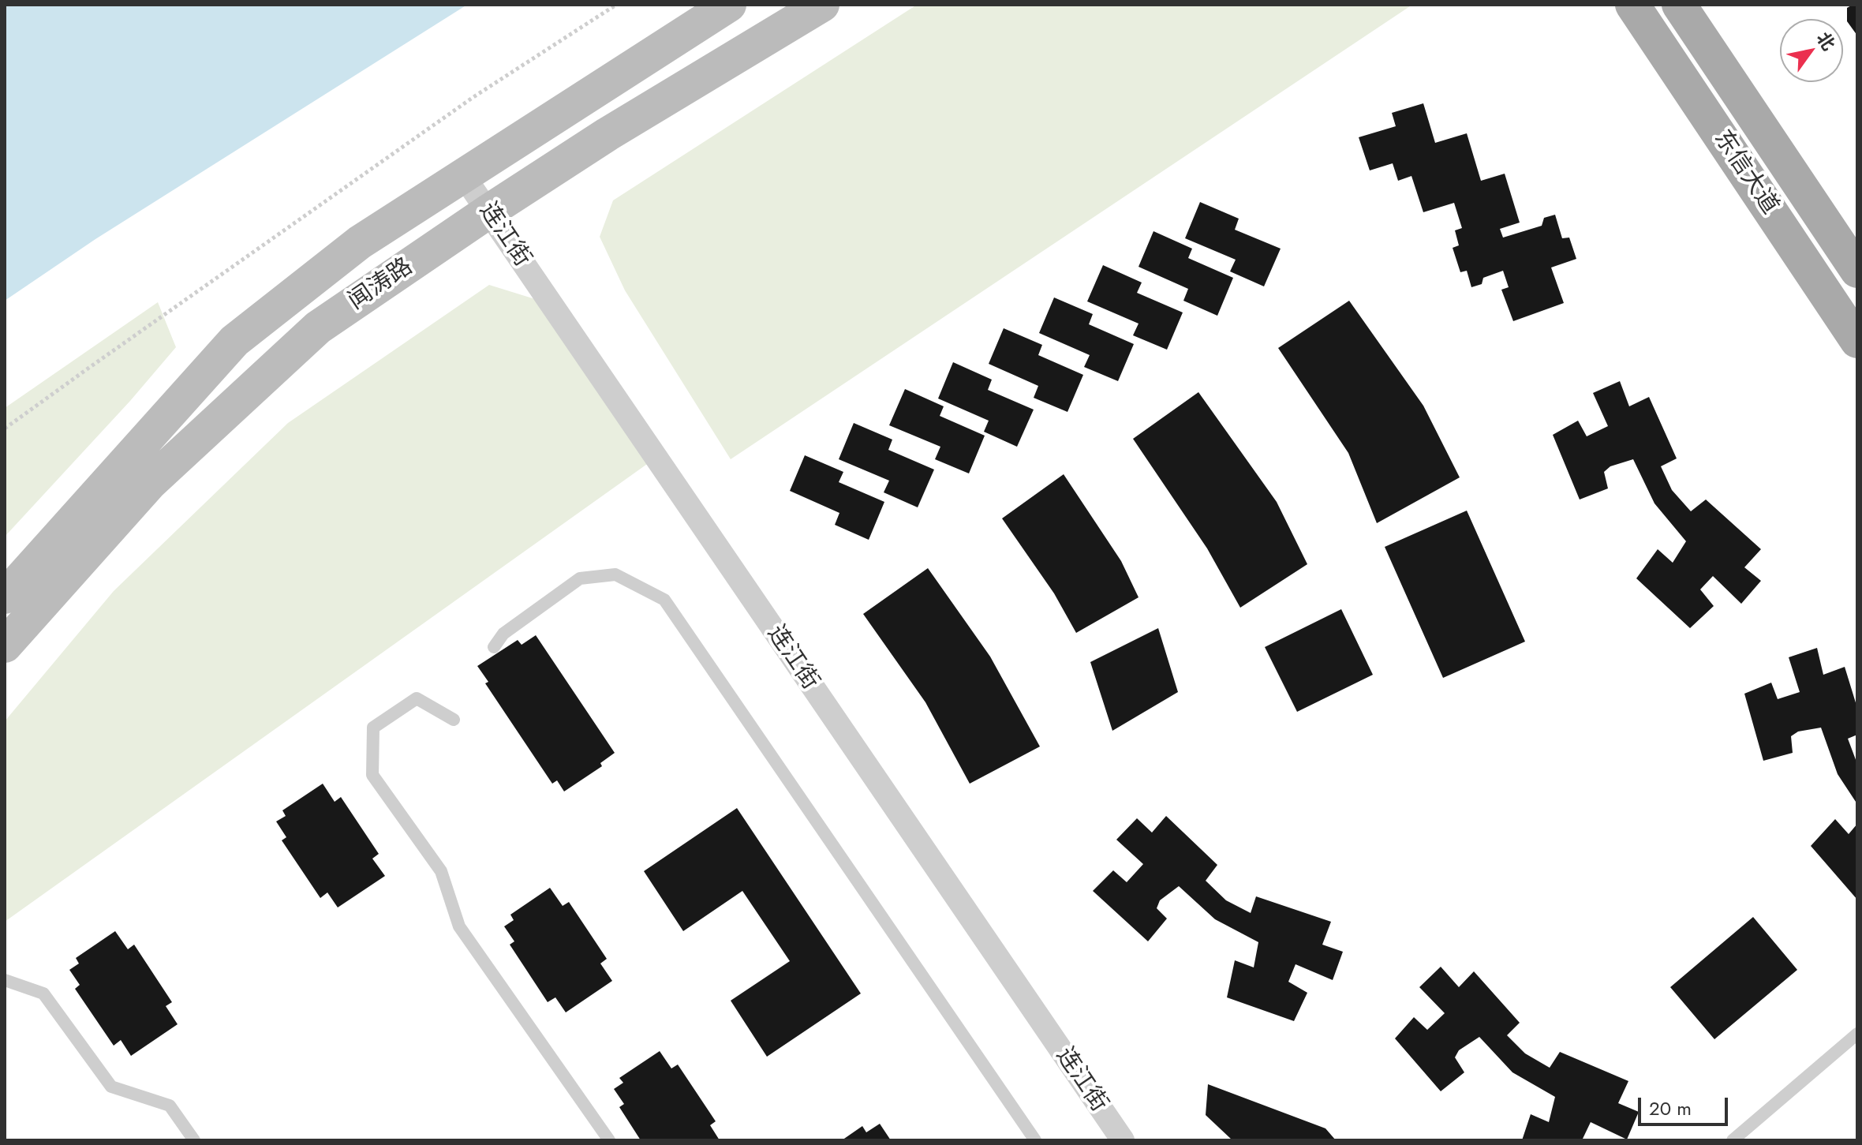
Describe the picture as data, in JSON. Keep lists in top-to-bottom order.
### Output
{
  "streets": {
    "main road": ["东信大道", "闻涛路"],
    "street": ["连江街"]
  },
  "crossings": [
    ["连江街", "闻涛路"]
  ],
  "scale_bar": "20 m",
  "north": "top right"
}
